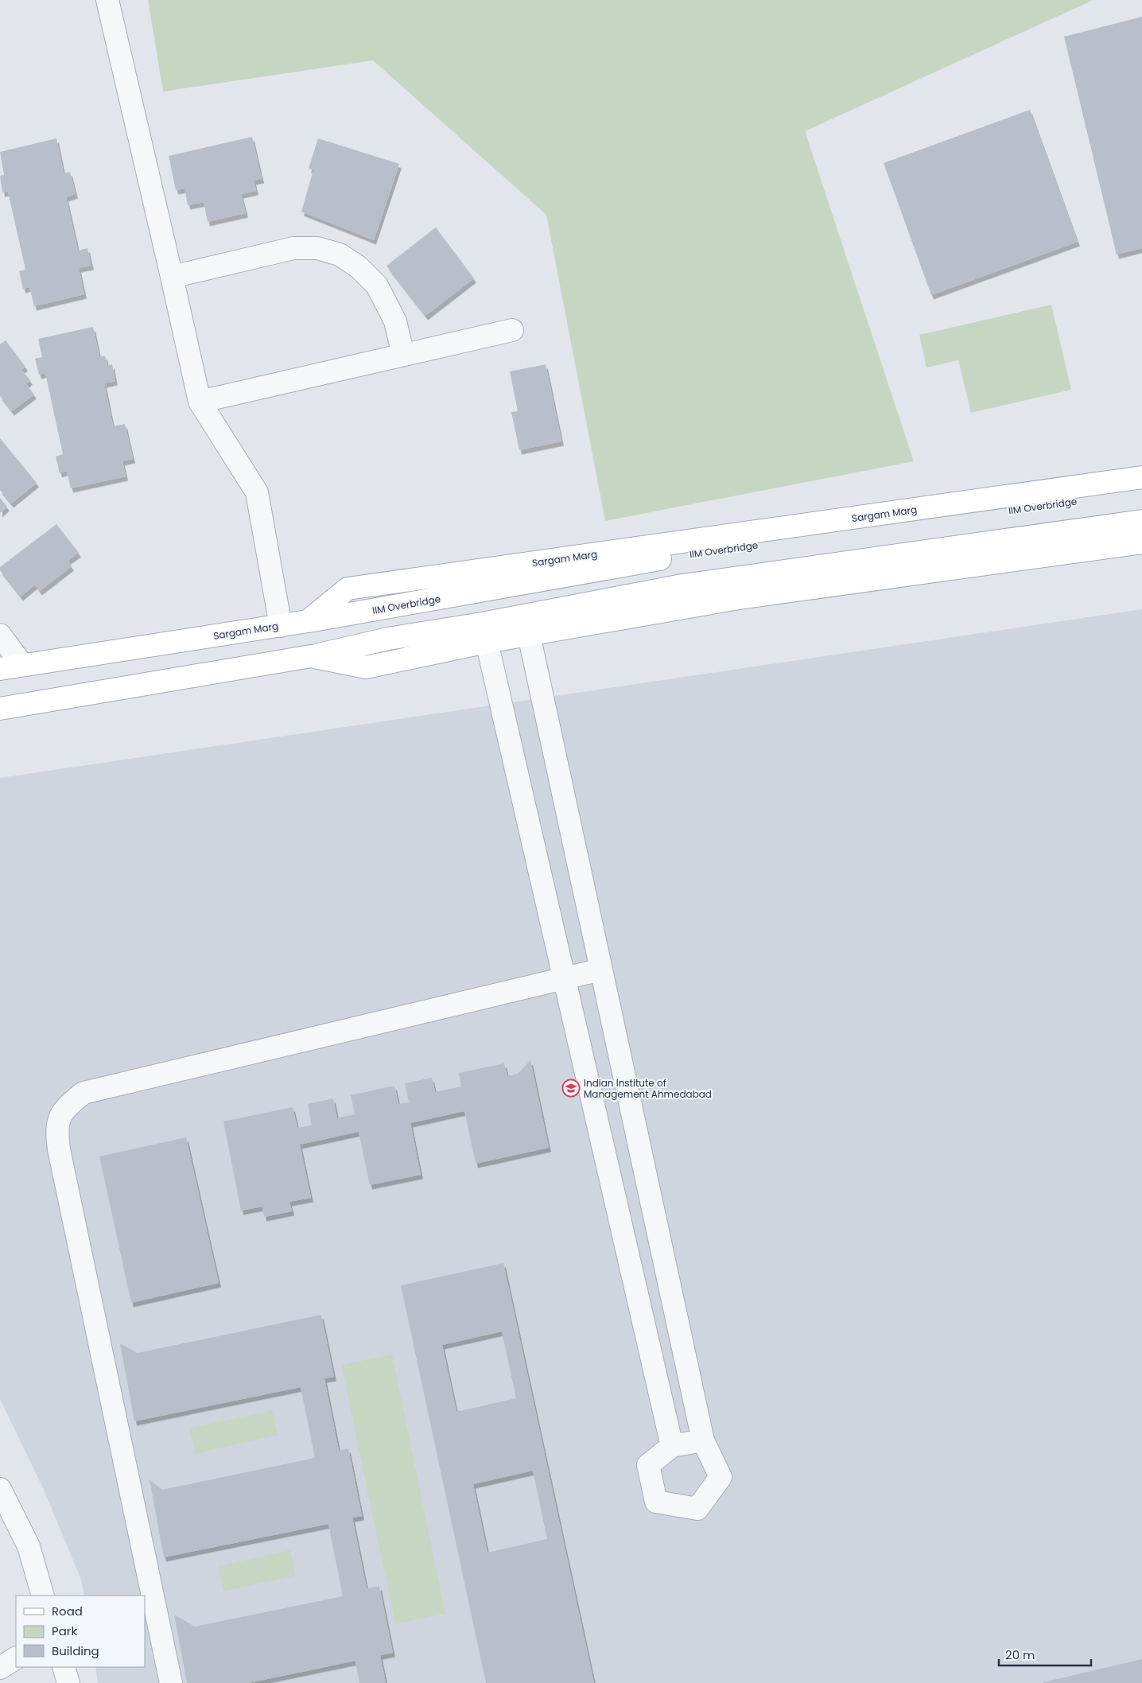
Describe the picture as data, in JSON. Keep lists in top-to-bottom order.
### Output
{
  "streets": {
    "main road": ["IIM Overbridge", "Sargam Marg"]
  },
  "crossings": [
    ["IIM Overbridge", "Sargam Marg"]
  ],
  "places": {
    "school or university": ["Indian Institute of Management Ahmedabad"]
  },
  "legend": ["Road", "Park", "Building"],
  "scale_bar": "20 m"
}
